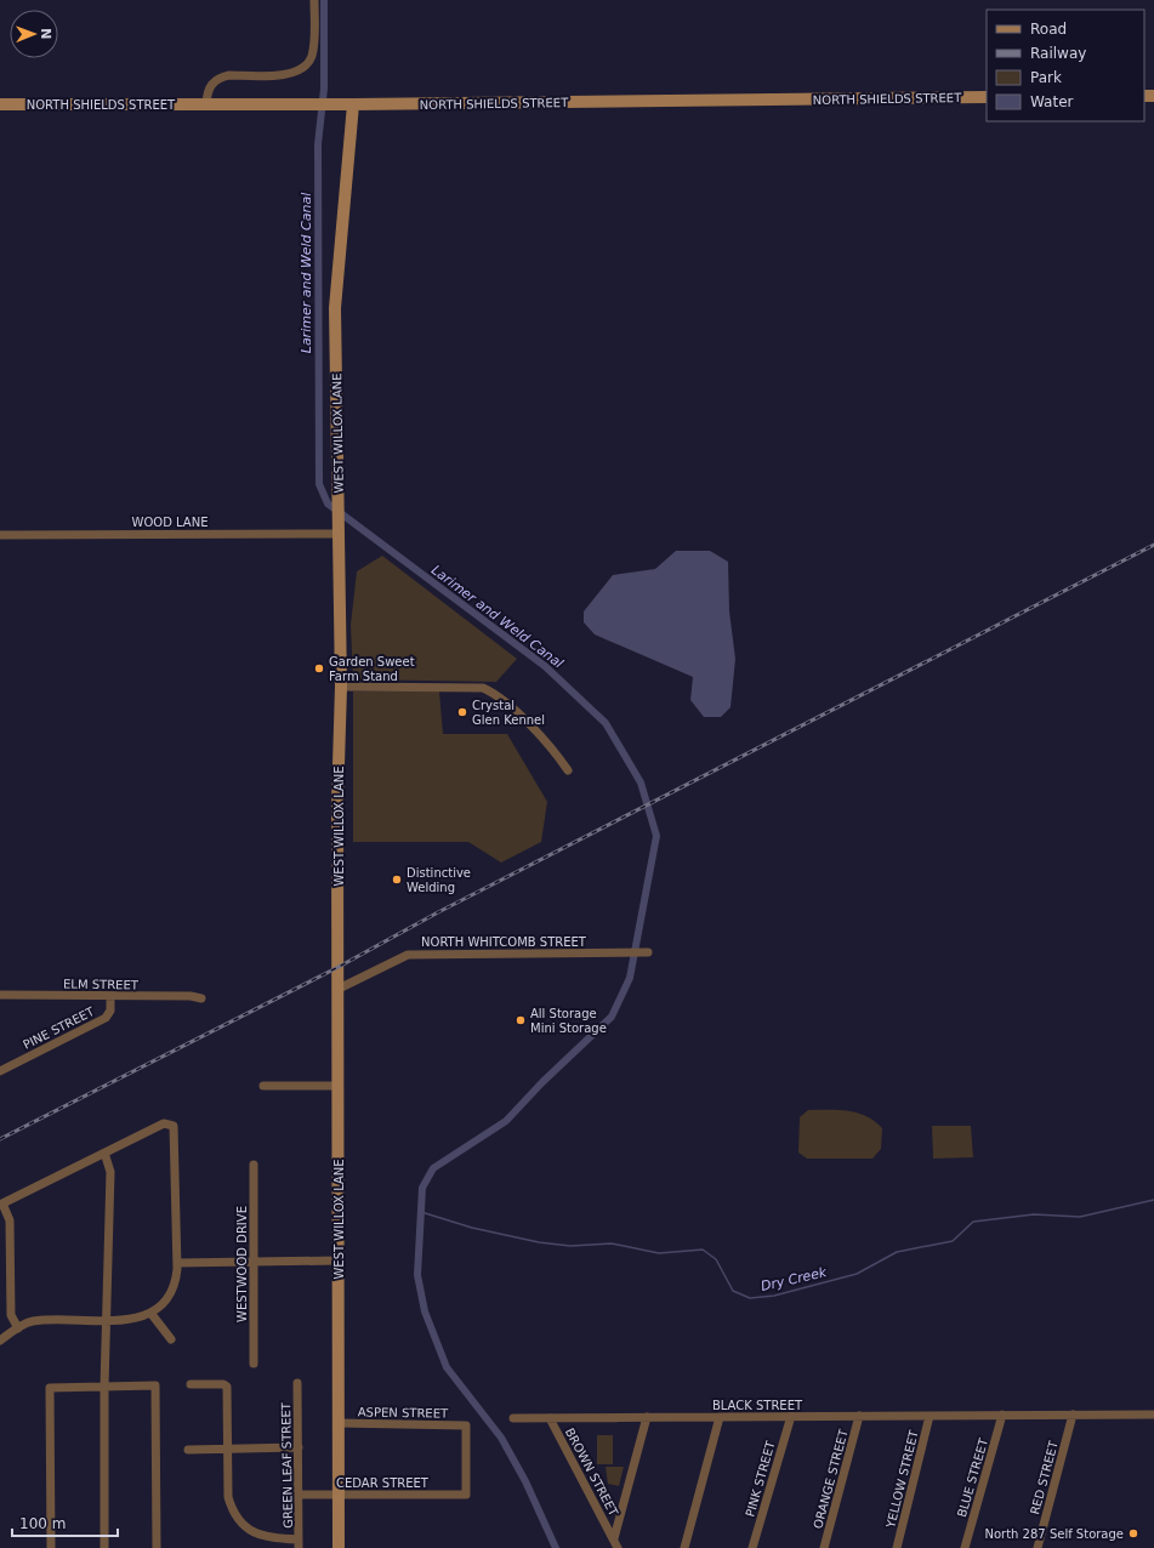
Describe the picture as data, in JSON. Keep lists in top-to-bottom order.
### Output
{
  "streets": {
    "main road": ["NORTH SHIELDS STREET", "WEST WILLOX LANE"],
    "street": [
      "WOOD LANE",
      "NORTH WHITCOMB STREET",
      "ELM STREET",
      "PINE STREET",
      "WESTWOOD DRIVE",
      "BLACK STREET",
      "ASPEN STREET",
      "GREEN LEAF STREET",
      "BROWN STREET",
      "BLUE STREET",
      "RED STREET",
      "PINK STREET",
      "ORANGE STREET",
      "YELLOW STREET",
      "CEDAR STREET"
    ]
  },
  "crossings": [
    ["NORTH SHIELDS STREET", "WEST WILLOX LANE"],
    ["WEST WILLOX LANE", "WOOD LANE"],
    ["WEST WILLOX LANE", "NORTH WHITCOMB STREET"],
    ["WEST WILLOX LANE", "ASPEN STREET"],
    ["WEST WILLOX LANE", "CEDAR STREET"],
    ["ELM STREET", "PINE STREET"],
    ["BLACK STREET", "BROWN STREET"],
    ["BLACK STREET", "BLUE STREET"],
    ["BLACK STREET", "RED STREET"],
    ["BLACK STREET", "PINK STREET"],
    ["BLACK STREET", "ORANGE STREET"],
    ["BLACK STREET", "YELLOW STREET"],
    ["ASPEN STREET", "CEDAR STREET"],
    ["GREEN LEAF STREET", "CEDAR STREET"]
  ],
  "water": ["Larimer and Weld Canal", "Dry Creek"],
  "places": [
    "Garden Sweet Farm Stand",
    "Crystal Glen Kennel",
    "Distinctive Welding",
    "All Storage Mini Storage",
    "North 287 Self Storage"
  ],
  "legend": [
    "Road",
    "Railway",
    "Park",
    "Water"
  ],
  "scale_bar": "100 m",
  "north": "right"
}
